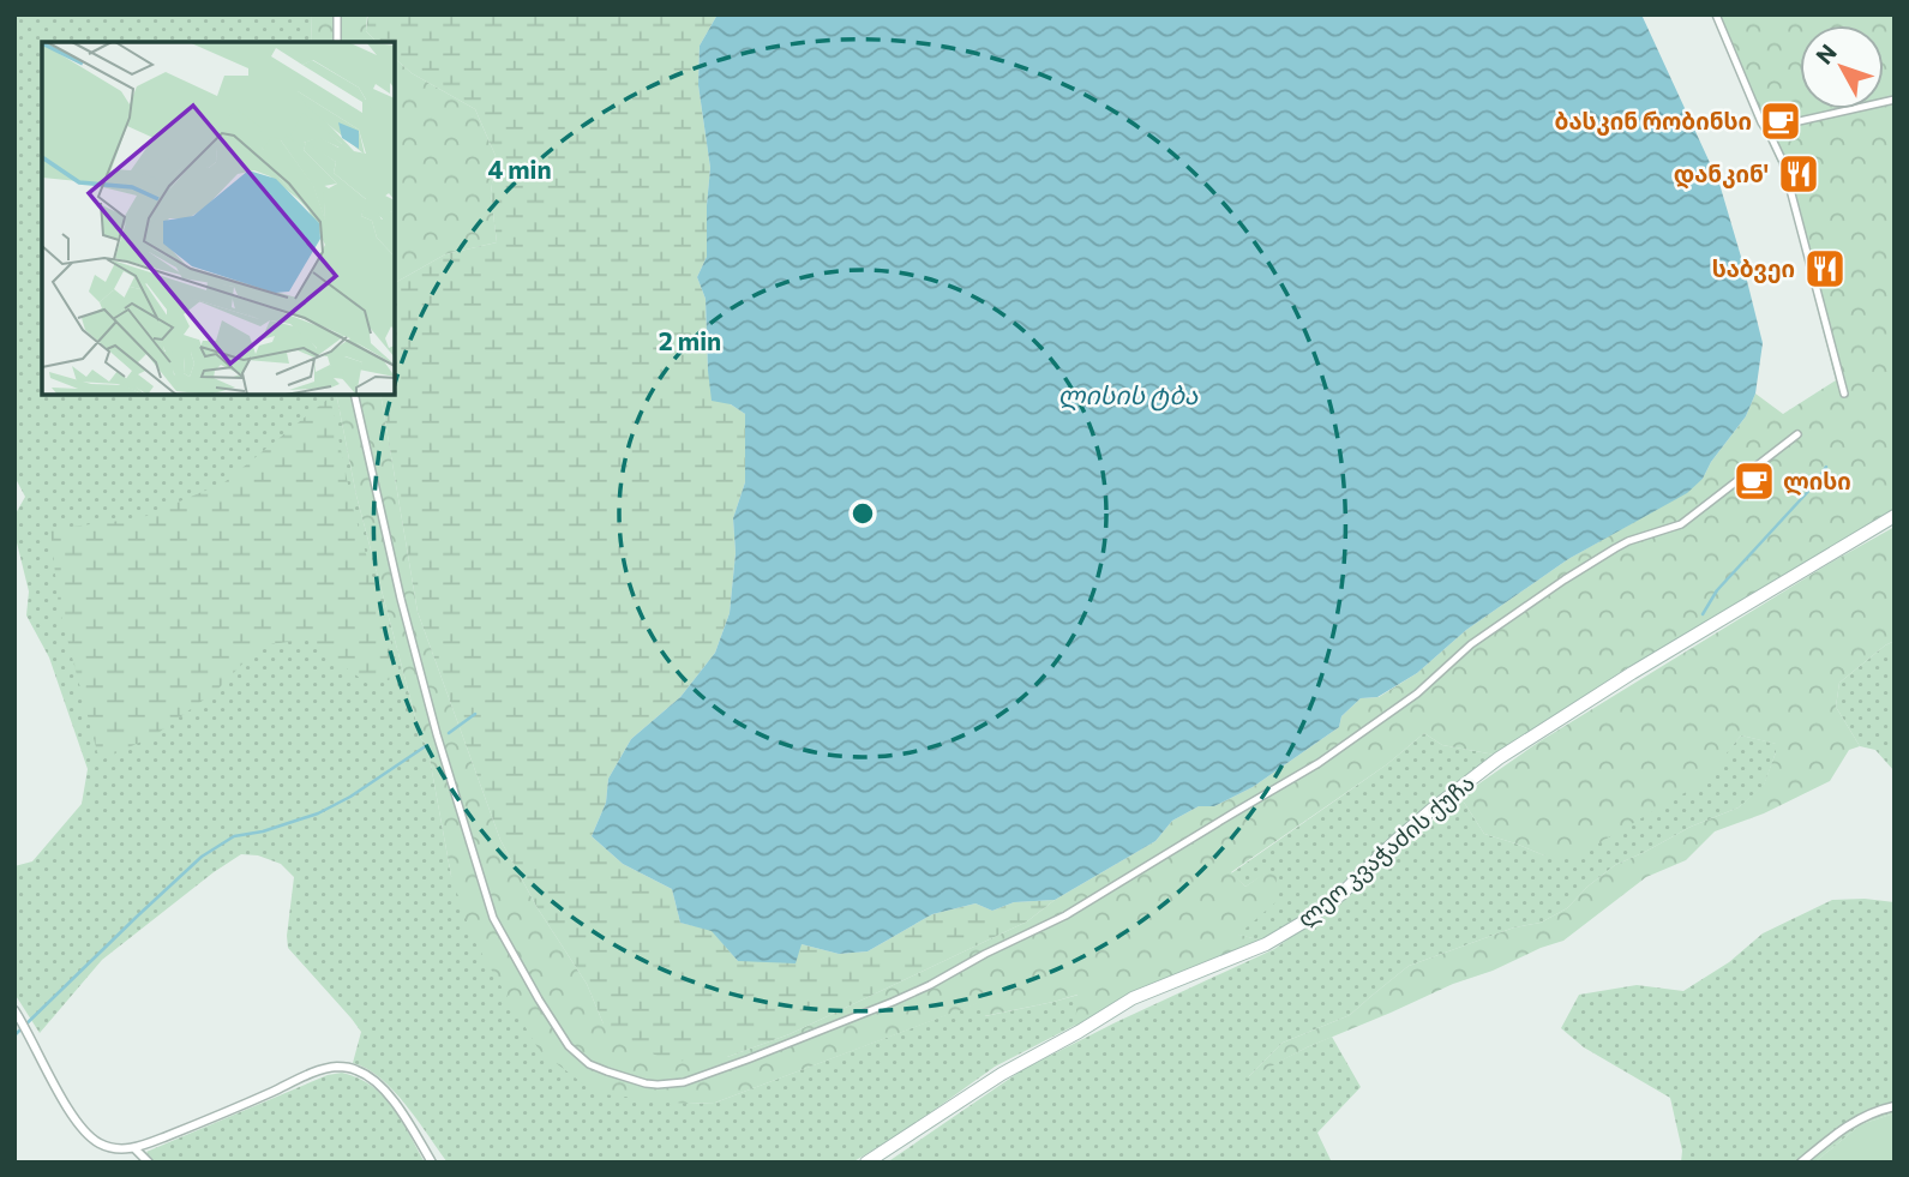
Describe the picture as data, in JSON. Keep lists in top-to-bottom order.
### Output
{
  "streets": {
    "main road": ["ლეო კვაჭაძის ქუჩა"]
  },
  "water": ["ლისის ტბა"],
  "places": {
    "cafe": ["ბასკინ რობინსი", "ლისი"],
    "restaurant": ["დანკინ'", "საბვეი"]
  },
  "north": "top left",
  "rings": ["4 min", "2 min"]
}
